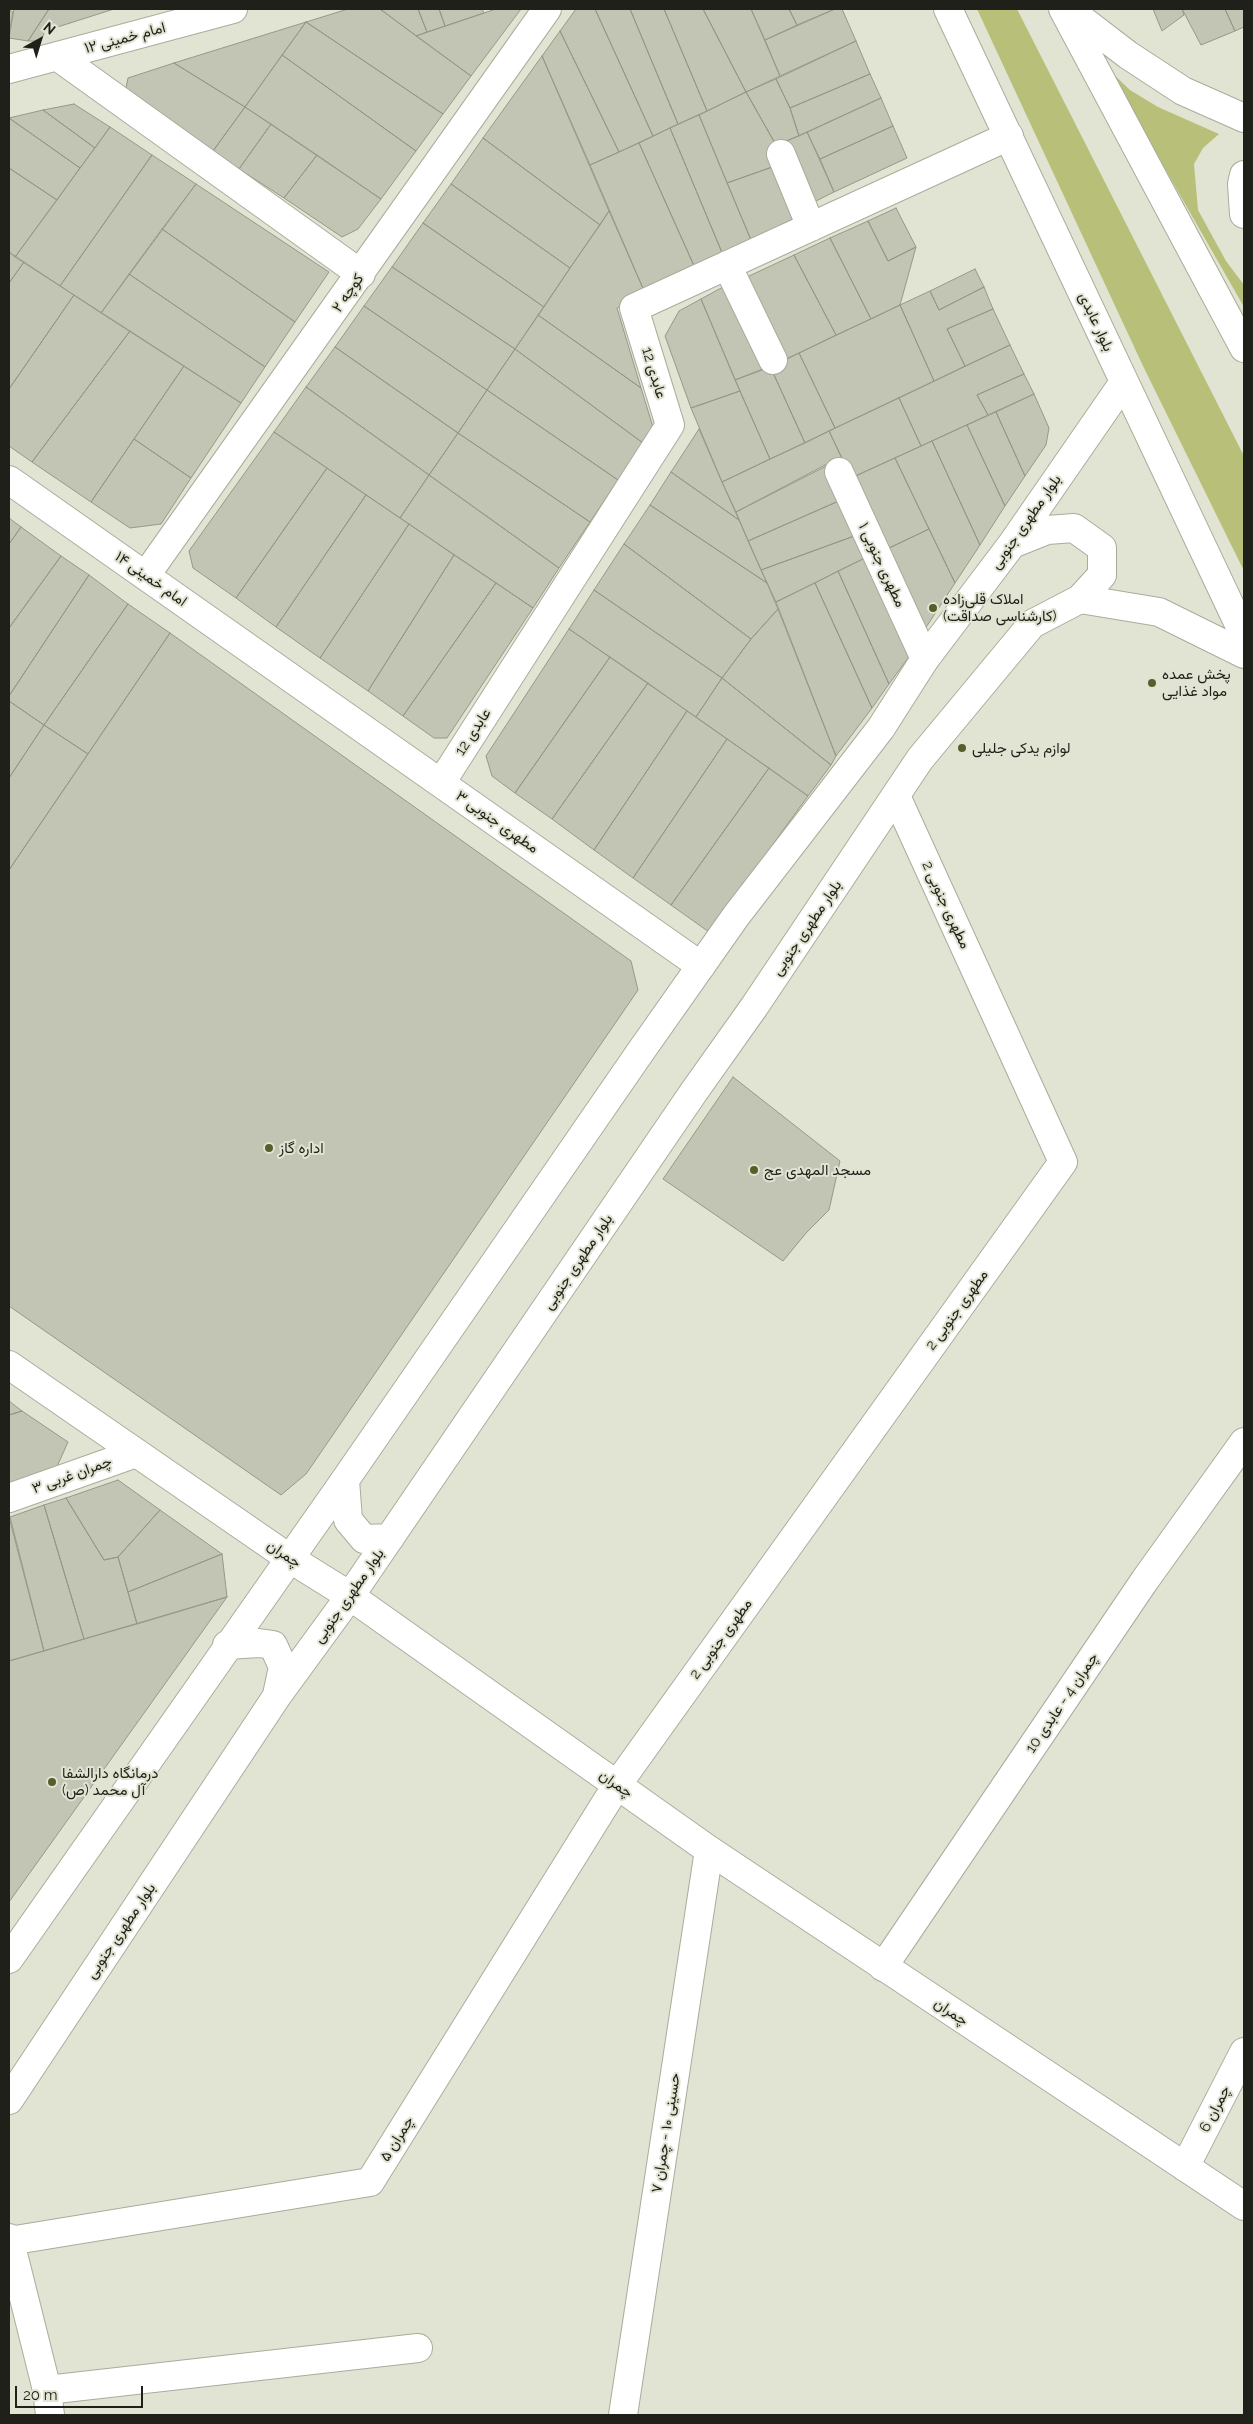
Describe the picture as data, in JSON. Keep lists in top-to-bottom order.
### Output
{
  "streets": {
    "street": [
      "امام خمینی ۱۲",
      "کوچه ۲",
      "بلوار عابدی",
      "عابدی 12",
      "بلوار مطهری جنوبی",
      "مطهری جنوبی ۱",
      "امام خمینی ۱۴",
      "مطهری جنوبی ۳",
      "مطهری جنوبی 2",
      "چمران غربی ۳",
      "چمران",
      "چمران 4 - عابدی 10",
      "چمران 6",
      "حسينی ۱۰ - چمران ۷",
      "چمران ۵"
    ]
  },
  "crossings": [
    ["کوچه ۲", "امام خمینی ۱۴"],
    ["بلوار عابدی", "عابدی 12"],
    ["بلوار عابدی", "بلوار مطهری جنوبی"],
    ["عابدی 12", "مطهری جنوبی ۳"],
    ["بلوار مطهری جنوبی", "مطهری جنوبی ۱"],
    ["بلوار مطهری جنوبی", "مطهری جنوبی ۳"],
    ["بلوار مطهری جنوبی", "مطهری جنوبی 2"],
    ["بلوار مطهری جنوبی", "چمران"],
    ["امام خمینی ۱۴", "مطهری جنوبی ۳"],
    ["مطهری جنوبی 2", "چمران"],
    ["مطهری جنوبی 2", "چمران ۵"],
    ["چمران غربی ۳", "چمران"],
    ["چمران", "چمران 4 - عابدی 10"],
    ["چمران", "چمران 6"],
    ["چمران", "حسينی ۱۰ - چمران ۷"],
    ["چمران", "چمران ۵"]
  ],
  "places": [
    "املاک قلی‌زاده (کارشناسی صداقت)",
    "پخش عمده مواد غذایی",
    "لوازم یدکی جلیلی",
    "اداره گاز",
    "مسجد المهدی عج",
    "درمانگاه دارالشفا آل محمد (ص)"
  ],
  "scale_bar": "20 m",
  "north": "top right"
}
